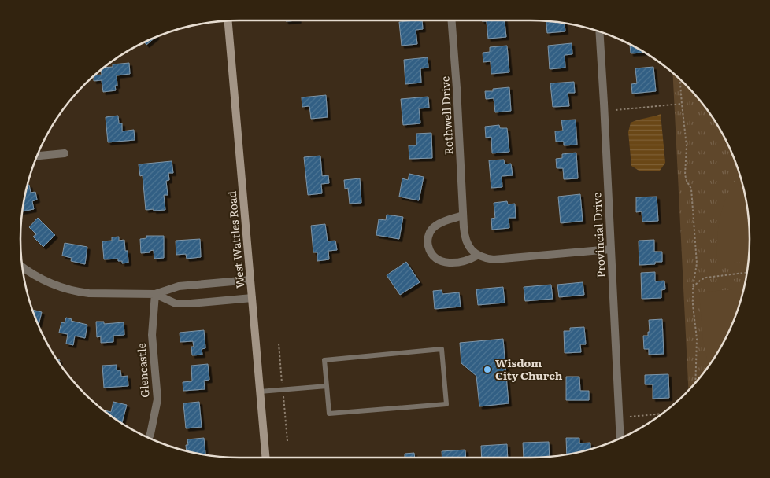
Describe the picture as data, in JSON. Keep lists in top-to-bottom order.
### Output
{
  "streets": {
    "street": [
      "Rothwell Drive",
      "Provincial Drive",
      "West Wattles Road",
      "Glencastle"
    ]
  },
  "places": ["Wisdom City Church"]
}
